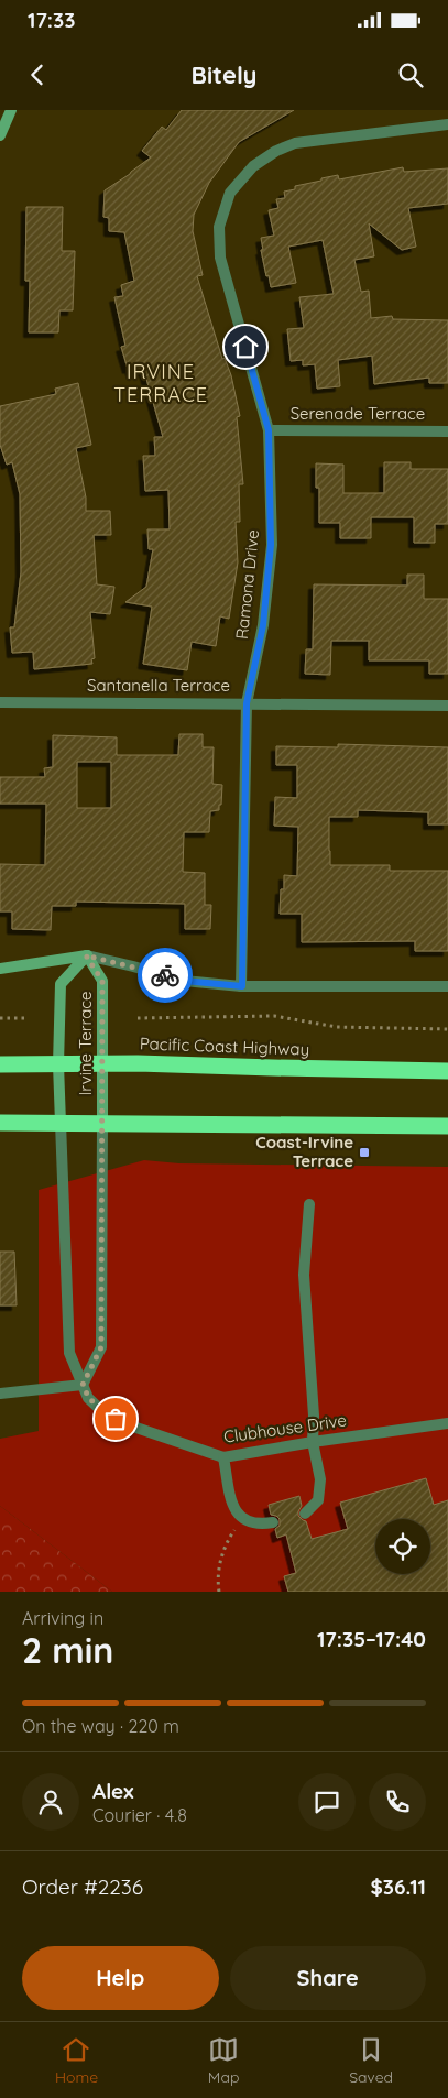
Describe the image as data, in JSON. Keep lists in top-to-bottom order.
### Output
{
  "streets": {
    "highway": ["Pacific Coast Highway"],
    "street": [
      "Serenade Terrace",
      "Ramona Drive",
      "Santanella Terrace",
      "Irvine Terrace",
      "Clubhouse Drive"
    ]
  },
  "crossings": [
    ["Serenade Terrace", "Ramona Drive"],
    ["Ramona Drive", "Santanella Terrace"],
    ["Irvine Terrace", "Pacific Coast Highway"],
    ["Irvine Terrace", "Clubhouse Drive"],
    ["Pacific Coast Highway", "Clubhouse Drive"]
  ],
  "districts": ["IRVINE TERRACE"],
  "places": {
    "transit": ["Coast-Irvine Terrace"]
  },
  "page": {
    "status": "17:33",
    "header": "Bitely",
    "heading": ["2 min", "Arriving in", "17:35–17:40"],
    "panel": [
      "Alex",
      "Courier · 4.8",
      "Order #2236",
      "$36.11"
    ],
    "bar": "On the way · 220 m",
    "buttons": ["Help", "Share"],
    "tabs": ["Home", "Map", "Saved"]
  }
}
